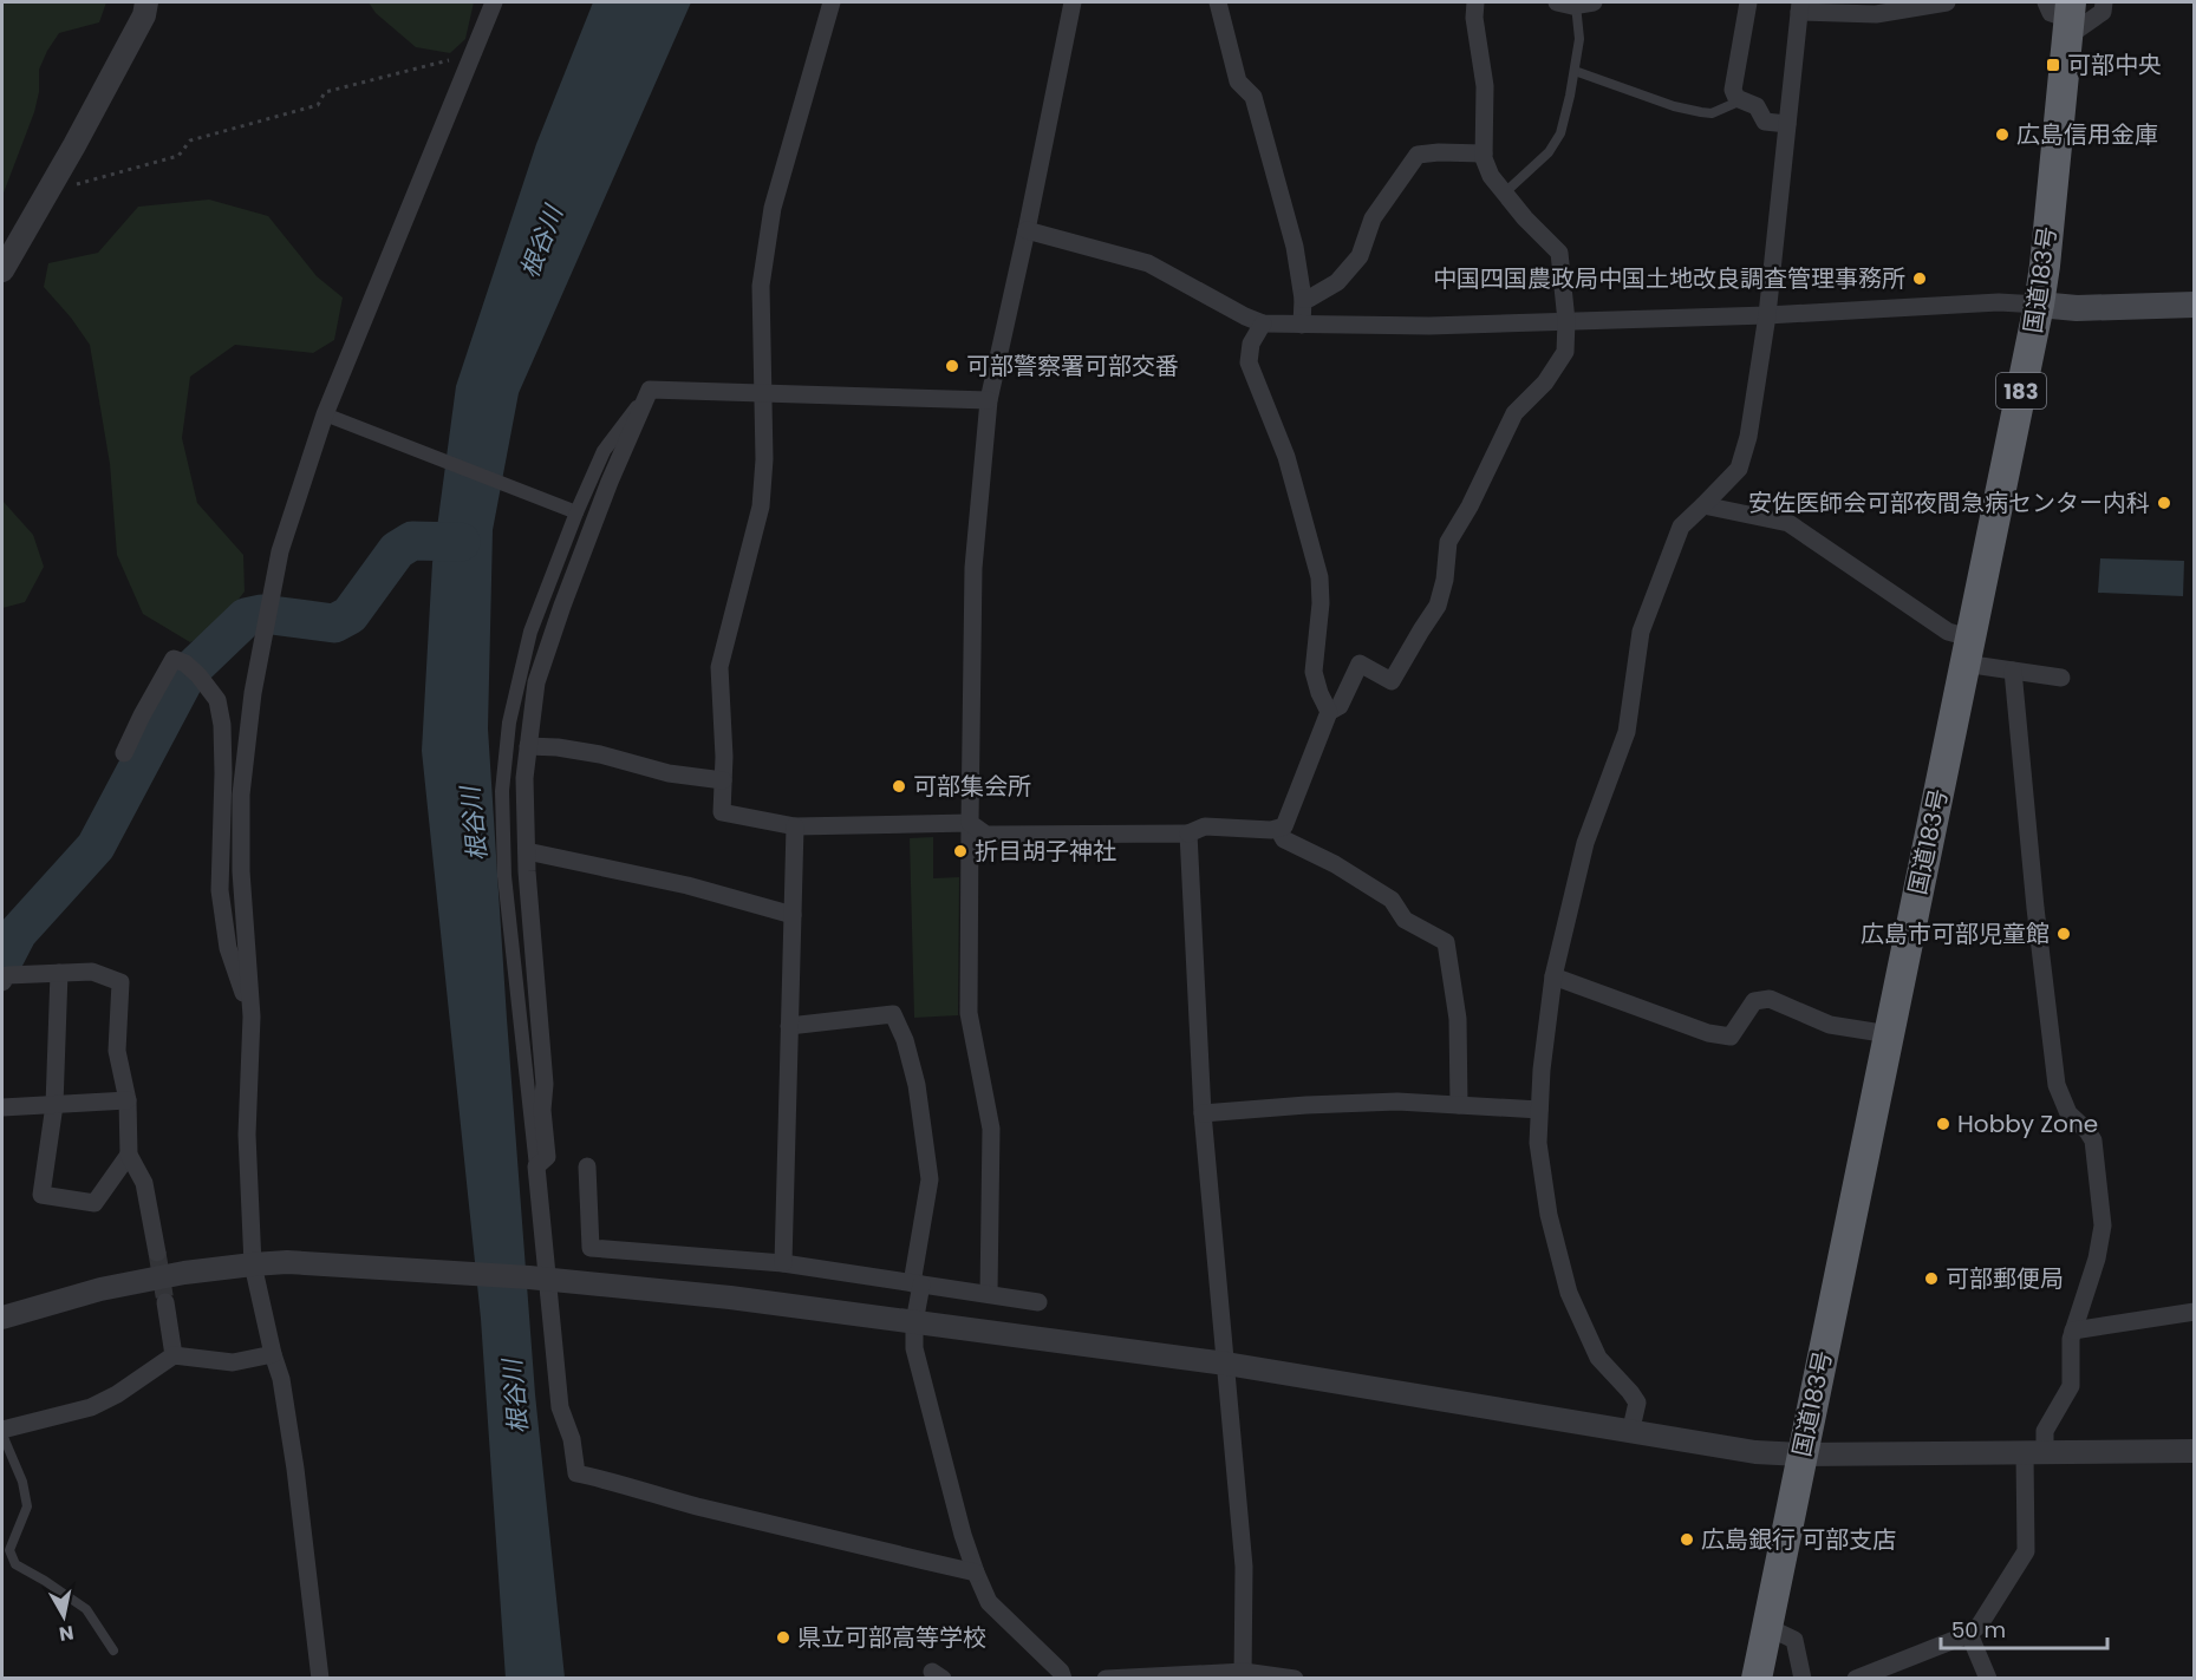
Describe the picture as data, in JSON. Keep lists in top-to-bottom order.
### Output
{
  "streets": {
    "highway": ["国道183号", "183"]
  },
  "water": ["根谷川"],
  "places": {
    "transit": ["可部中央"],
    "other": [
      "広島信用金庫",
      "中国四国農政局中国土地改良調査管理事務所",
      "可部警察署可部交番",
      "安佐医師会可部夜間急病センター内科",
      "可部集会所",
      "折目胡子神社",
      "広島市可部児童館",
      "Hobby Zone",
      "可部郵便局",
      "広島銀行 可部支店",
      "県立可部高等学校"
    ]
  },
  "scale_bar": "50 m",
  "north": "bottom"
}
